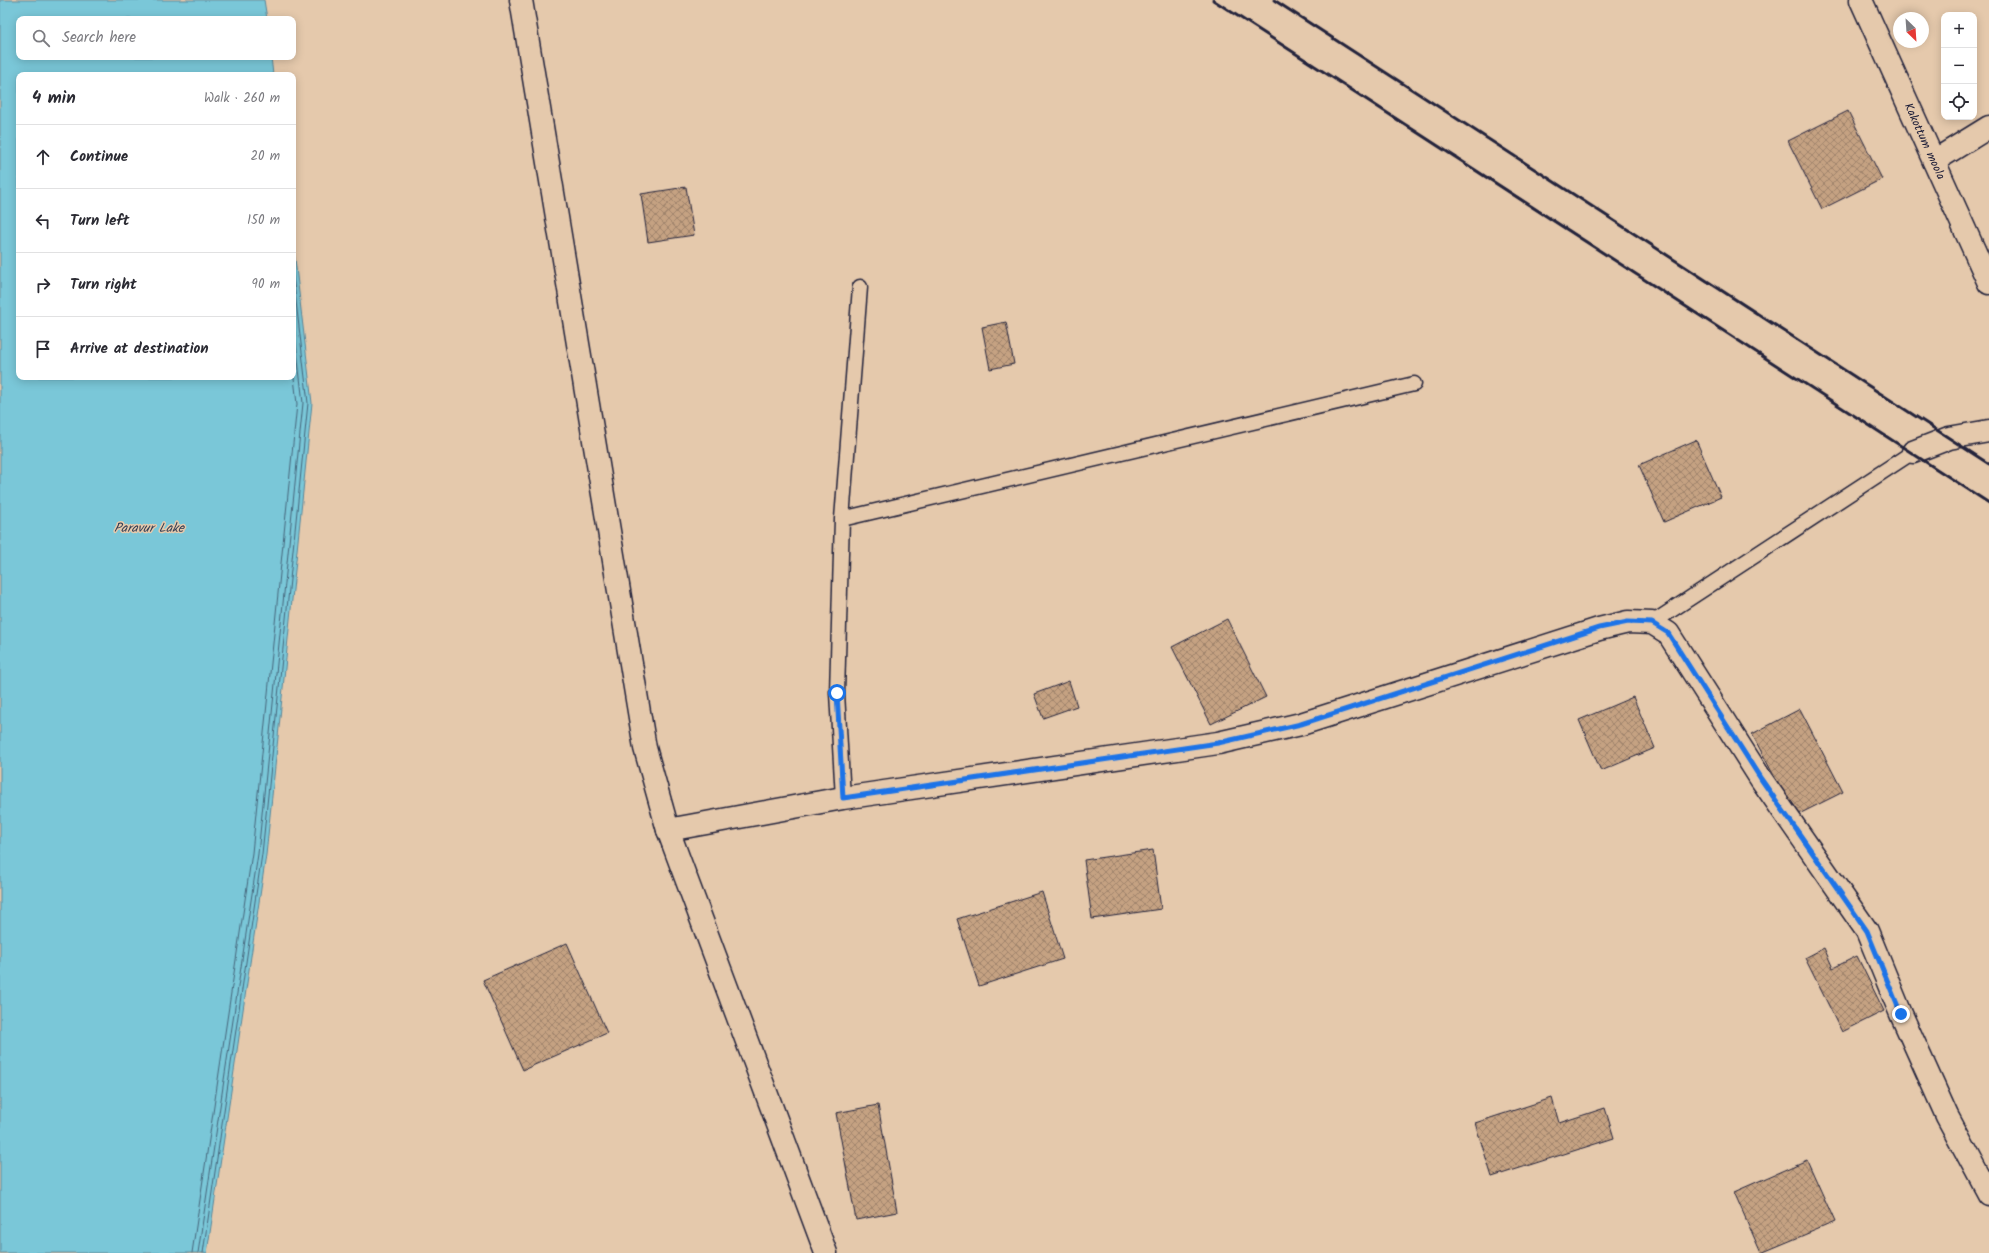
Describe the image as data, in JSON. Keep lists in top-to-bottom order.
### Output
{
  "streets": {
    "street": ["Kakottum moola"]
  },
  "water": ["Paravur Lake"],
  "north": "bottom right",
  "page": {
    "map_buttons": ["+", "−"],
    "search": "Search here",
    "heading": ["4 min", "Walk · 260 m"],
    "list": [
      ["Continue", "20 m"],
      ["Turn left", "150 m"],
      ["Turn right", "90 m"],
      "Arrive at destination"
    ]
  }
}
